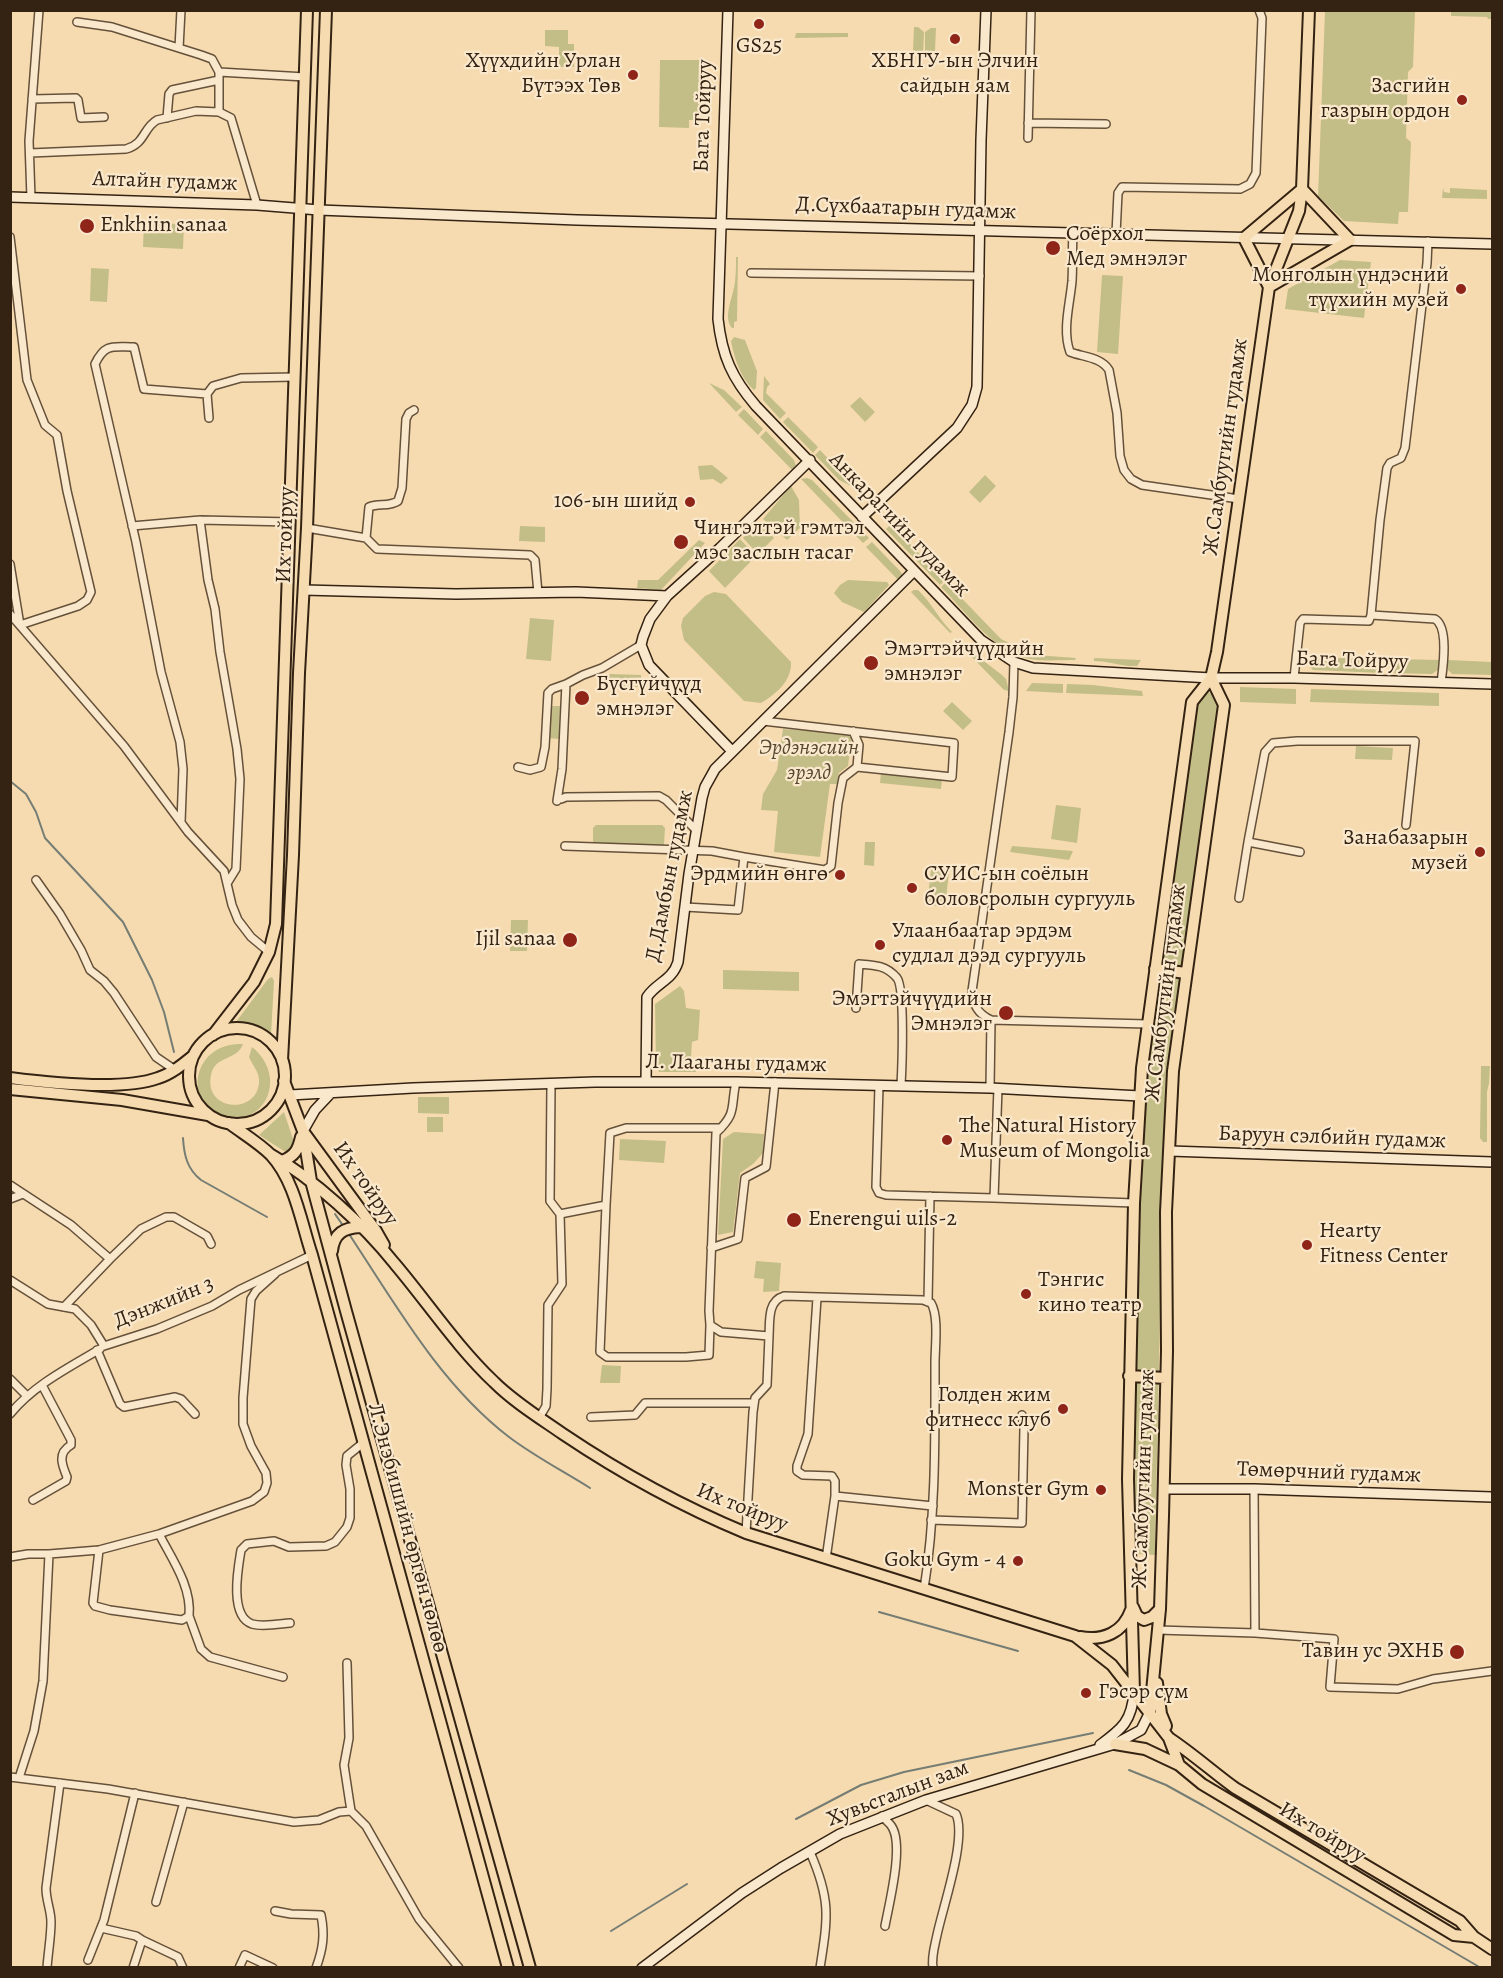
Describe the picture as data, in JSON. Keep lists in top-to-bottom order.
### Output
{
  "streets": {
    "main road": [
      "Бага Тойруу",
      "Алтайн гудамж",
      "Д.Сүхбаатарын гудамж",
      "Ж.Самбуугийн гудамж",
      "Анкарагийн гудамж",
      "Их тойруу",
      "Д.Дамбын гудамж",
      "Л. Лааганы гудамж",
      "Баруун сэлбийн гудамж",
      "Төмөрчний гудамж",
      "Л.Энэбишийн өргөн чөлөө",
      "Хувьсгалын зам"
    ],
    "street": ["Дэнжийн 3"]
  },
  "crossings": [
    ["Бага Тойруу", "Д.Сүхбаатарын гудамж"],
    ["Бага Тойруу", "Ж.Самбуугийн гудамж"],
    ["Бага Тойруу", "Анкарагийн гудамж"],
    ["Алтайн гудамж", "Д.Сүхбаатарын гудамж"],
    ["Алтайн гудамж", "Их тойруу"],
    ["Д.Сүхбаатарын гудамж", "Ж.Самбуугийн гудамж"],
    ["Д.Сүхбаатарын гудамж", "Анкарагийн гудамж"],
    ["Д.Сүхбаатарын гудамж", "Их тойруу"],
    ["Ж.Самбуугийн гудамж", "Анкарагийн гудамж"],
    ["Ж.Самбуугийн гудамж", "Их тойруу"],
    ["Ж.Самбуугийн гудамж", "Л. Лааганы гудамж"],
    ["Ж.Самбуугийн гудамж", "Баруун сэлбийн гудамж"],
    ["Ж.Самбуугийн гудамж", "Төмөрчний гудамж"],
    ["Анкарагийн гудамж", "Д.Дамбын гудамж"],
    ["Их тойруу", "Л. Лааганы гудамж"],
    ["Их тойруу", "Л.Энэбишийн өргөн чөлөө"],
    ["Д.Дамбын гудамж", "Л. Лааганы гудамж"],
    ["Дэнжийн 3", "Л.Энэбишийн өргөн чөлөө"]
  ],
  "parks": ["Эрдэнэсийн эрэлд"],
  "places": [
    "GS25",
    "ХБНГУ-ын Элчин сайдын яам",
    "Хүүхдийн Урлан Бүтээх Төв",
    "Засгийн газрын ордон",
    "Enkhiin sanaa",
    "Соёрхол Мед эмнэлэг",
    "Монголын үндэсний түүхийн музей",
    "106-ын шийд",
    "Чингэлтэй гэмтэл мэс заслын тасаг",
    "Эмэгтэйчүүдийн эмнэлэг",
    "Бүсгүйчүүд эмнэлэг",
    "Занабазарын музей",
    "Эрдмийн өнгө",
    "СУИС-ын соёлын боловсролын сургууль",
    "Ijil sanaa",
    "Улаанбаатар эрдэм судлал дээд сургууль",
    "Эмэгтэйчүүдийн Эмнэлэг",
    "The Natural History Museum of Mongolia",
    "Enerengui uils-2",
    "Hearty Fitness Center",
    "Тэнгис кино театр",
    "Голден жим фитнесс клуб",
    "Monster Gym",
    "Goku Gym - 4",
    "Тавин ус ЭХНБ",
    "Гэсэр сүм"
  ]
}
